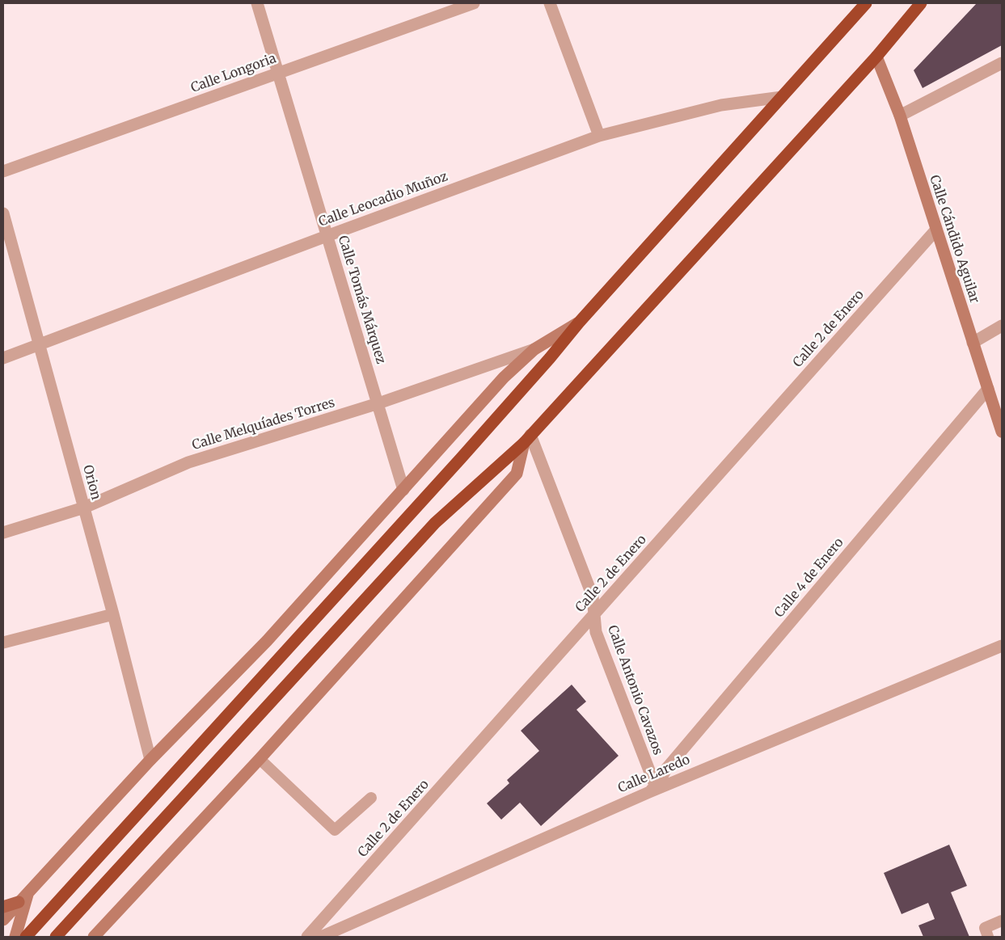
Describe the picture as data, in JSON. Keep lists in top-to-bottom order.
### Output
{
  "streets": {
    "street": [
      "Calle Longoria",
      "Calle Leocadio Muñoz",
      "Calle Cándido Aguilar",
      "Calle Tomás Márquez",
      "Calle 2 de Enero",
      "Calle Melquíades Torres",
      "Orion",
      "Calle 4 de Enero",
      "Calle Antonio Cavazos",
      "Calle Laredo"
    ]
  },
  "crossings": [
    ["Calle Longoria", "Calle Tomás Márquez"],
    ["Calle Leocadio Muñoz", "Calle Tomás Márquez"],
    ["Calle Leocadio Muñoz", "Orion"],
    ["Calle Cándido Aguilar", "Calle 2 de Enero"],
    ["Calle Cándido Aguilar", "Calle 4 de Enero"],
    ["Calle Tomás Márquez", "Calle Melquíades Torres"],
    ["Calle 2 de Enero", "Calle Antonio Cavazos"],
    ["Calle Melquíades Torres", "Orion"],
    ["Calle 4 de Enero", "Calle Antonio Cavazos"],
    ["Calle 4 de Enero", "Calle Laredo"],
    ["Calle Antonio Cavazos", "Calle Laredo"]
  ]
}
